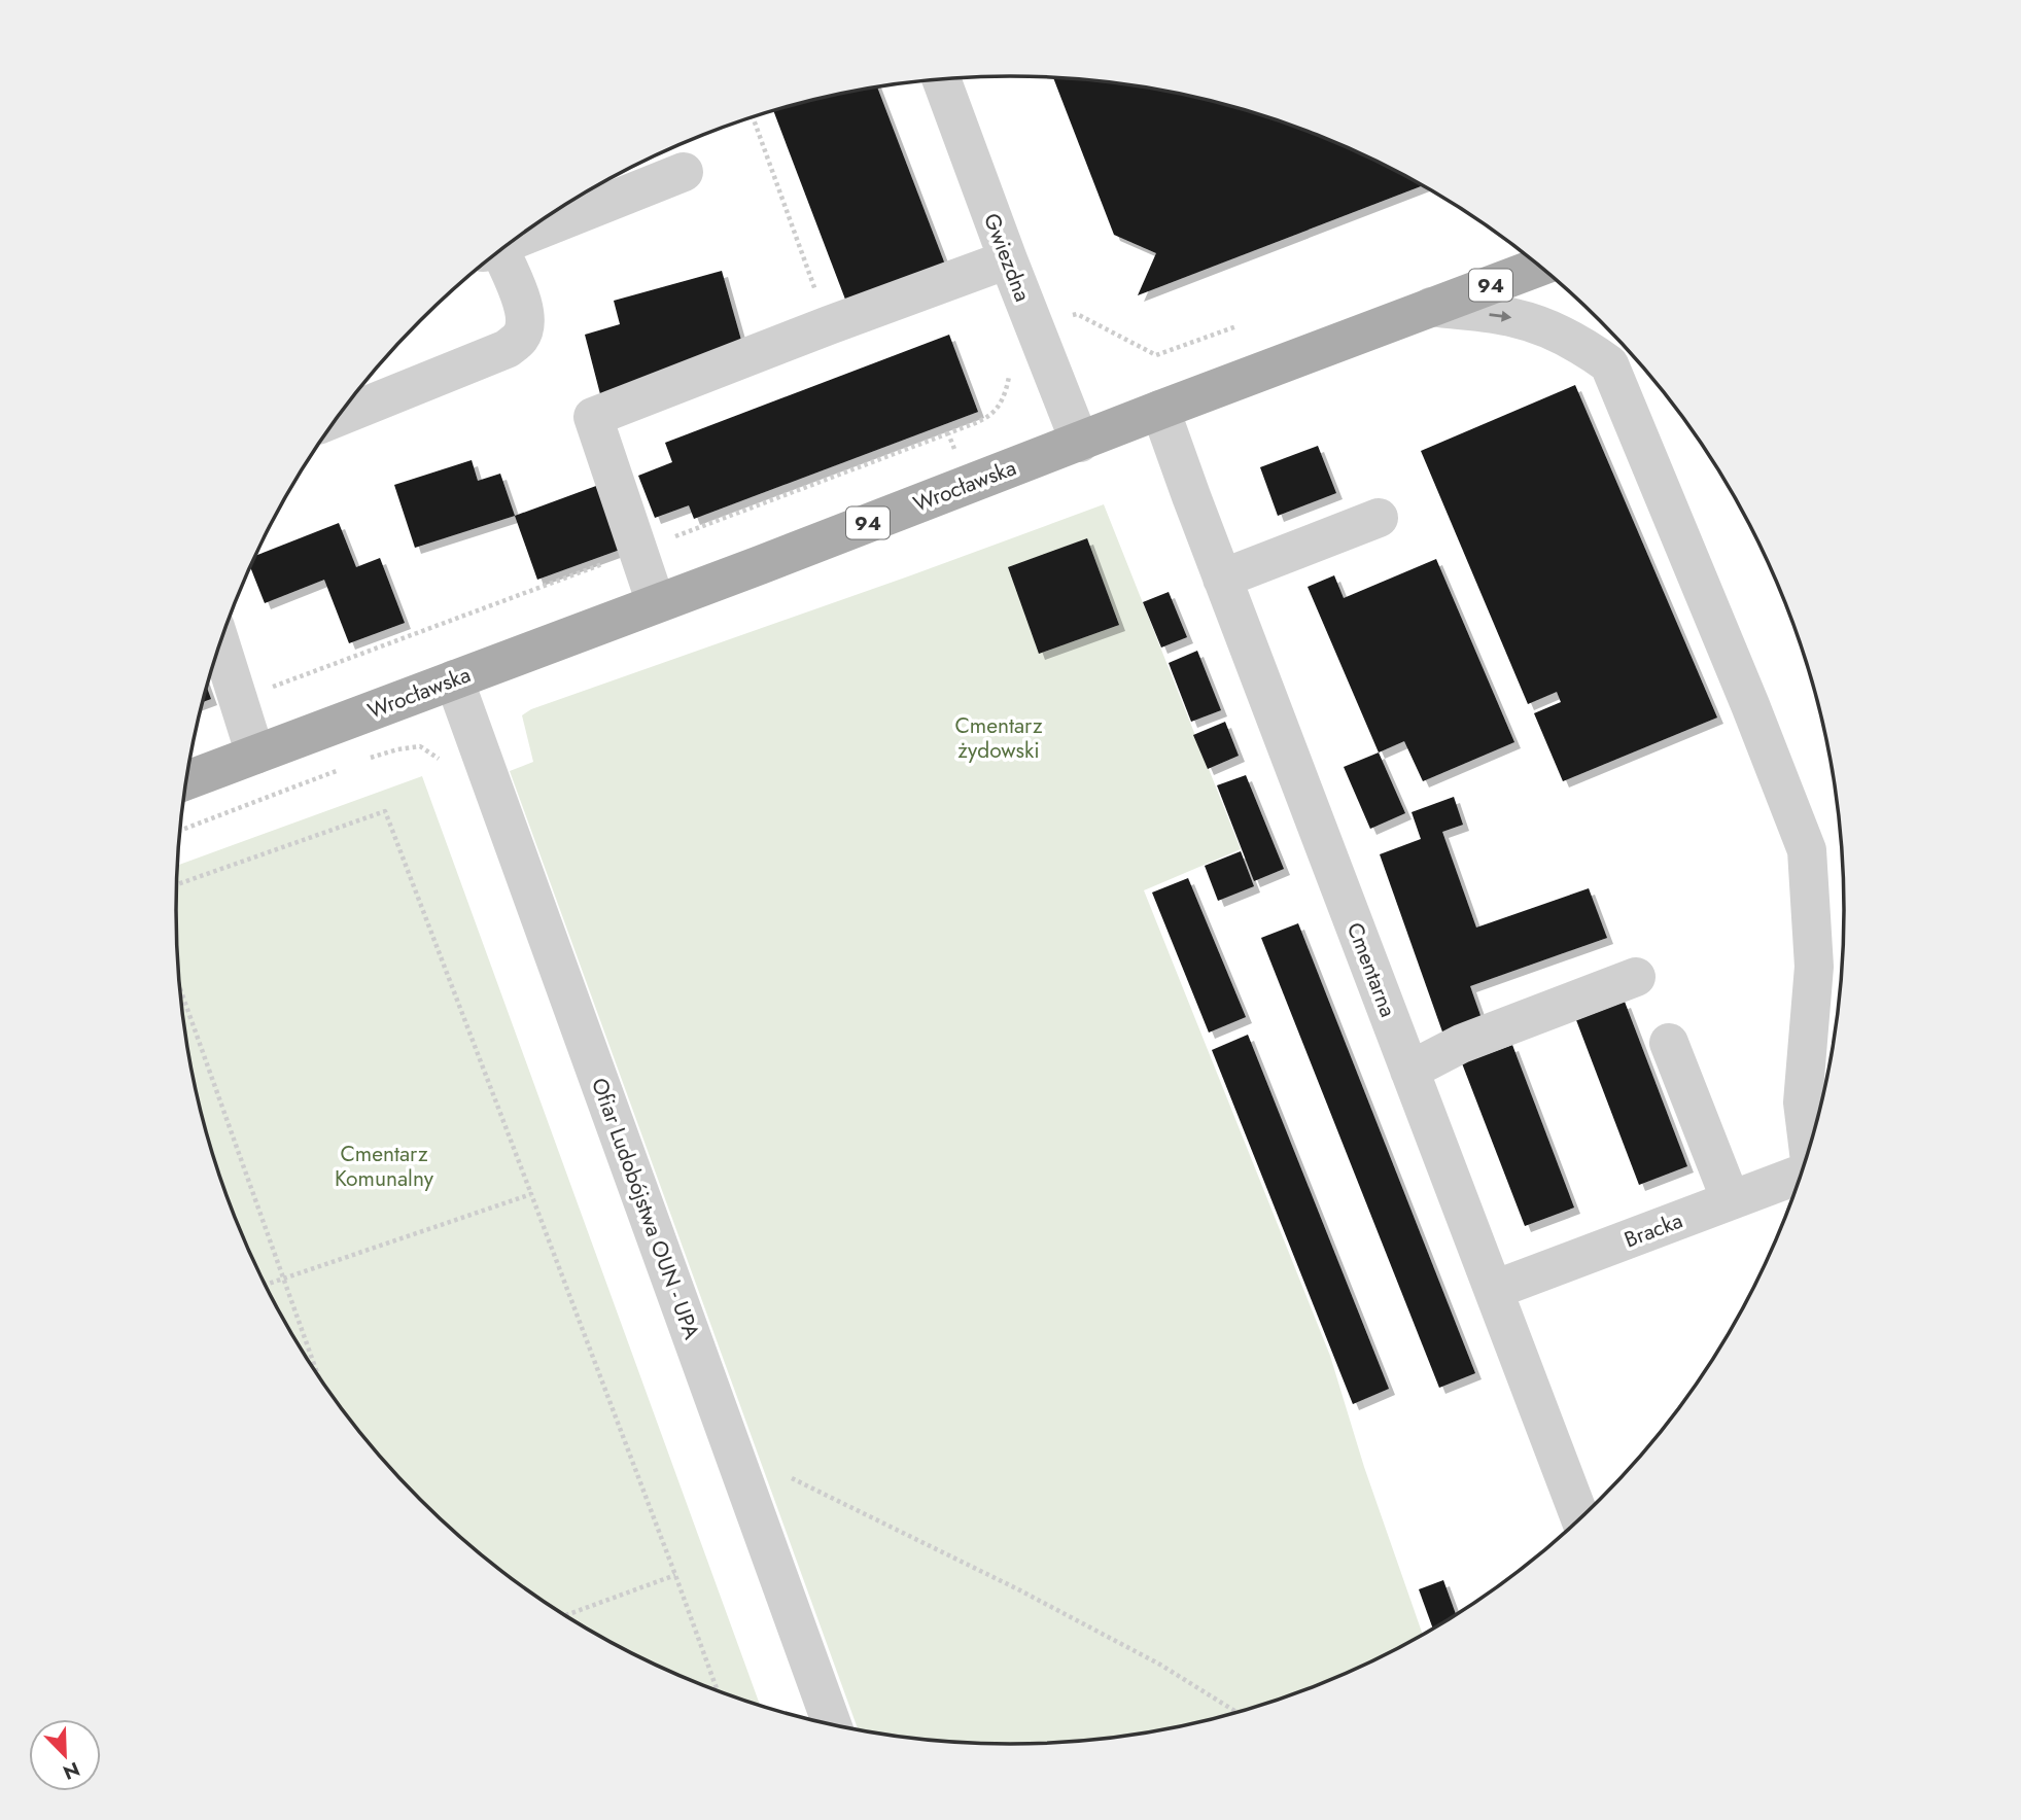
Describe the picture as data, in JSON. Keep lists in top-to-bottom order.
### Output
{
  "streets": {
    "main road": ["94", "Wrocławska"],
    "street": [
      "Gwiezdna",
      "Cmentarna",
      "Ofiar Ludobójstwa OUN - UPA",
      "Bracka"
    ]
  },
  "crossings": [
    ["Gwiezdna", "Wrocławska"],
    ["Wrocławska", "Cmentarna"],
    ["Wrocławska", "Ofiar Ludobójstwa OUN - UPA"],
    ["Cmentarna", "Bracka"]
  ],
  "parks": ["Cmentarz żydowski", "Cmentarz Komunalny"],
  "north": "bottom right"
}
